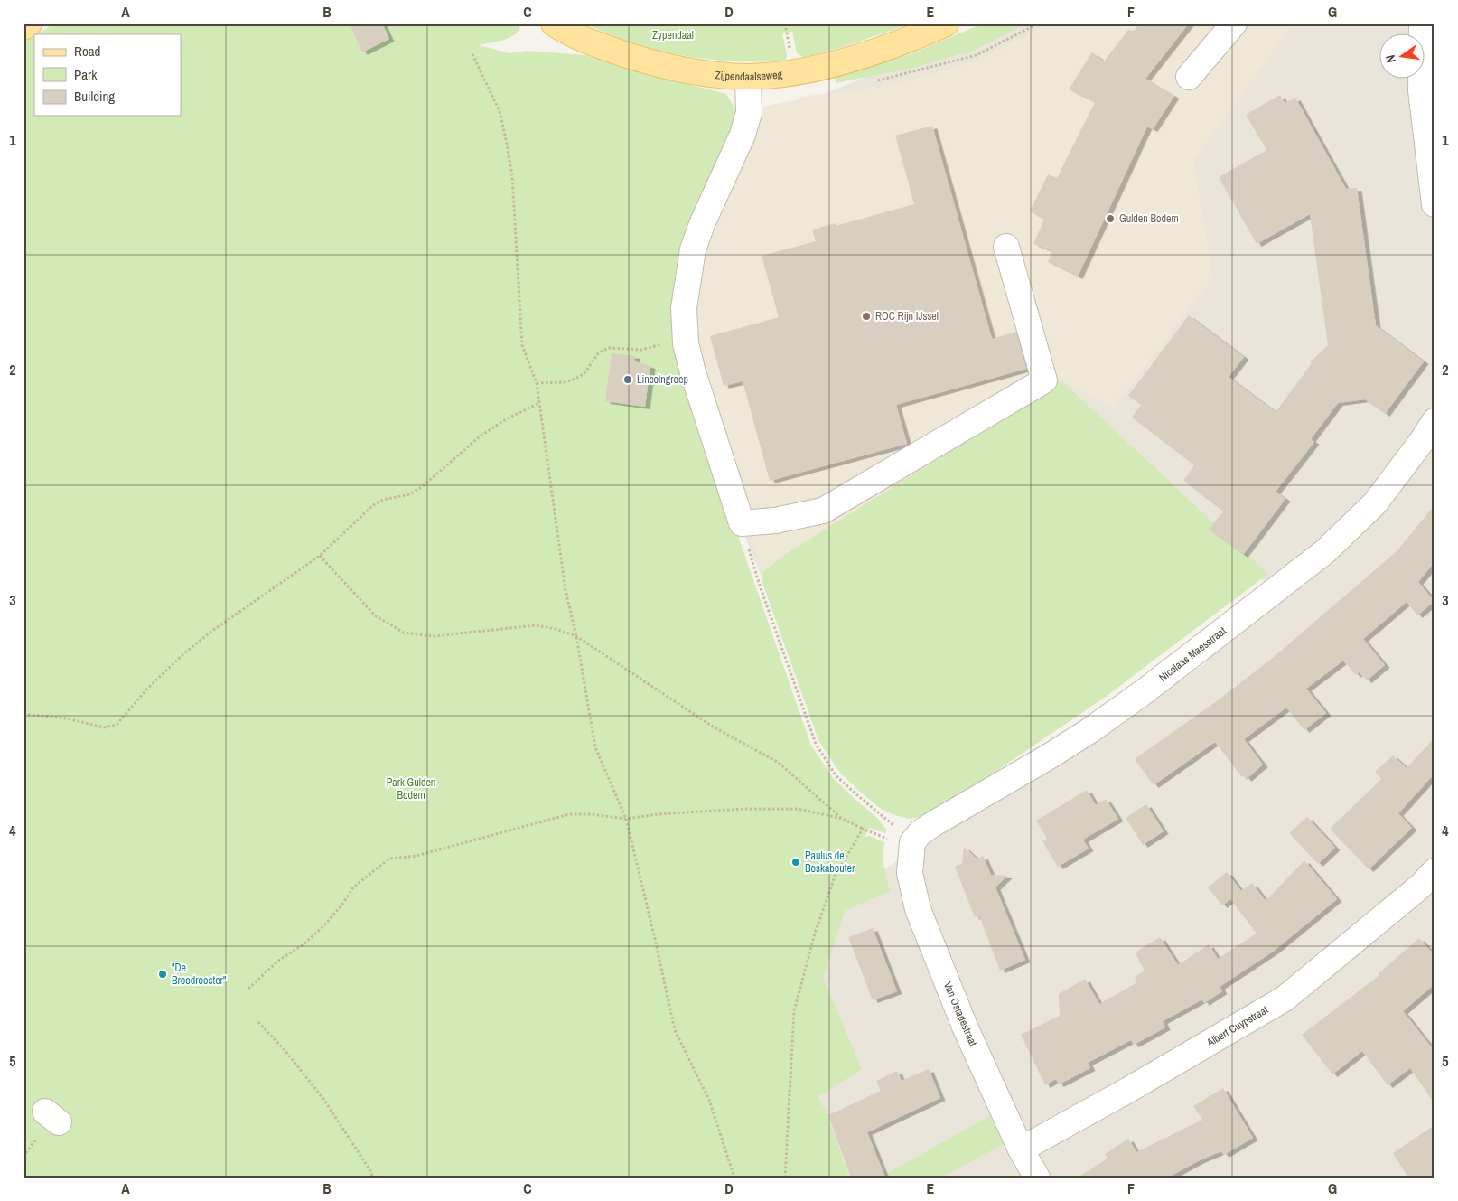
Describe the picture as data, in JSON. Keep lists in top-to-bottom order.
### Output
{
  "streets": {
    "main road": ["Zijpendaalseweg"],
    "street": ["Nicolaas Maesstraat", "Van Ostadestraat", "Albert Cuypstraat"]
  },
  "crossings": [
    ["Nicolaas Maesstraat", "Van Ostadestraat"],
    ["Van Ostadestraat", "Albert Cuypstraat"]
  ],
  "parks": ["Zypendaal", "Park Gulden Bodem"],
  "places": [
    "Gulden Bodem",
    "ROC Rijn IJssel",
    "Lincolngroep",
    "Paulus de Boskabouter",
    "\"De Broodrooster\""
  ],
  "legend": ["Road", "Park", "Building"],
  "north": "left",
  "grid": {
    "columns": [
      "A",
      "B",
      "C",
      "D",
      "E",
      "F",
      "G"
    ],
    "rows": [
      "1",
      "2",
      "3",
      "4",
      "5"
    ]
  }
}
